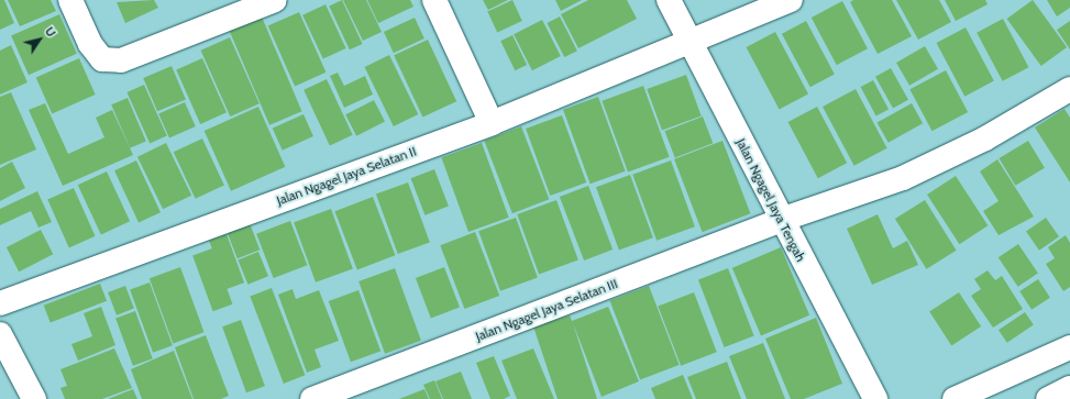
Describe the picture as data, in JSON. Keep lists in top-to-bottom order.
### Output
{
  "streets": {
    "street": ["Jalan Ngagel Jaya Selatan II", "Jalan Ngagel Jaya Tengah", "Jalan Ngagel Jaya Selatan III"]
  },
  "crossings": [
    ["Jalan Ngagel Jaya Selatan II", "Jalan Ngagel Jaya Tengah"],
    ["Jalan Ngagel Jaya Tengah", "Jalan Ngagel Jaya Selatan III"]
  ],
  "north": "top right"
}
